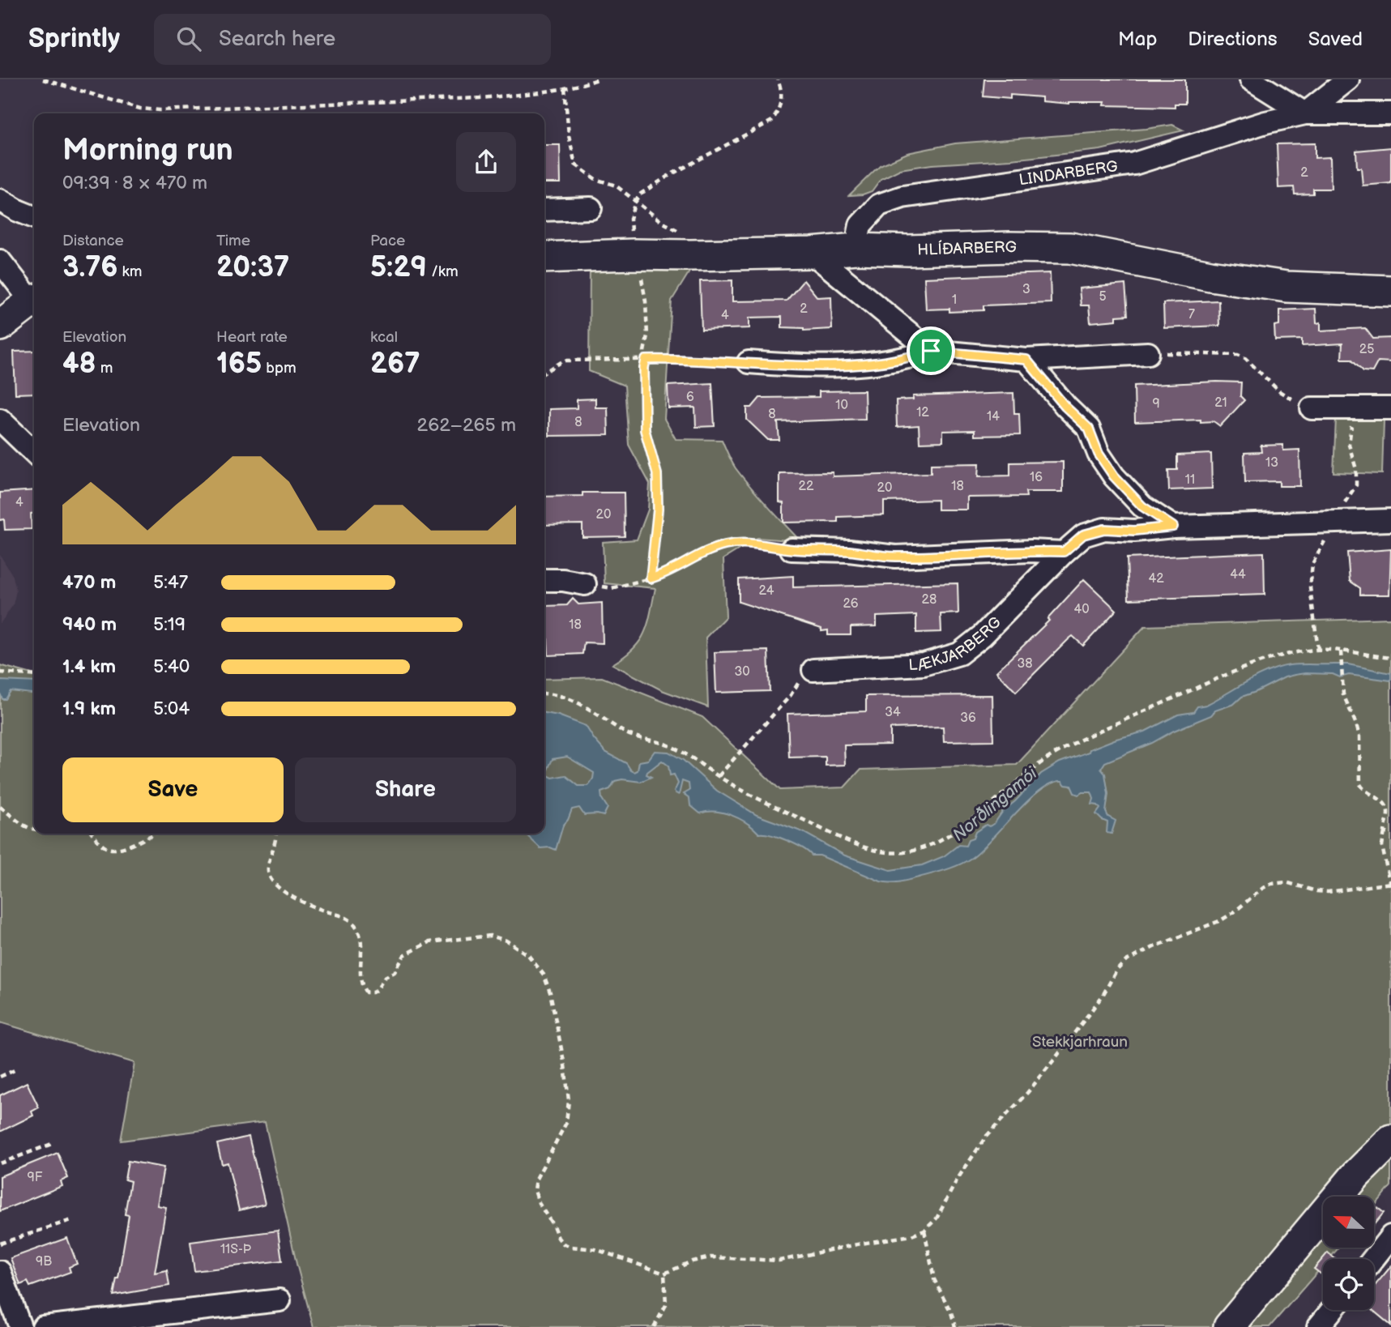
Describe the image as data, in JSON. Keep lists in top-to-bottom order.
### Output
{
  "streets": {
    "street": ["LINDARBERG", "HLÍÐARBERG", "LÆKJARBERG"]
  },
  "crossings": [
    ["LINDARBERG", "HLÍÐARBERG"]
  ],
  "water": ["Norðlingamói"],
  "parks": ["Stekkjarhraun"],
  "house_numbers": [
    "2",
    "3",
    "5",
    "1",
    "2",
    "7",
    "4",
    "25",
    "6",
    "21",
    "9",
    "10",
    "12",
    "8",
    "14",
    "8",
    "13",
    "16",
    "11",
    "22",
    "18",
    "20",
    "4",
    "20",
    "44",
    "42",
    "24",
    "28",
    "26",
    "40",
    "18",
    "38",
    "30",
    "34",
    "36",
    "9F",
    "11S-Þ",
    "9B"
  ],
  "north": "left",
  "page": {
    "header": "Sprintly",
    "search": "Search here",
    "nav": ["Map", "Directions", "Saved"],
    "heading": ["Morning run", "09:39 · 8 × 470 m"],
    "stats": [
      ["Distance", "3.76 km"],
      ["Time", "20:37"],
      ["Pace", "5:29 /km"],
      ["Elevation", "48 m"],
      ["Heart rate", "165 bpm"],
      ["kcal", "267"]
    ],
    "chart": ["Elevation", "262–265 m"],
    "list": [
      {
        "name": "470 m",
        "note": "5:47"
      },
      {
        "name": "940 m",
        "note": "5:19"
      },
      {
        "name": "1.4 km",
        "note": "5:40"
      },
      {
        "name": "1.9 km",
        "note": "5:04"
      }
    ],
    "buttons": ["Save", "Share"]
  }
}
